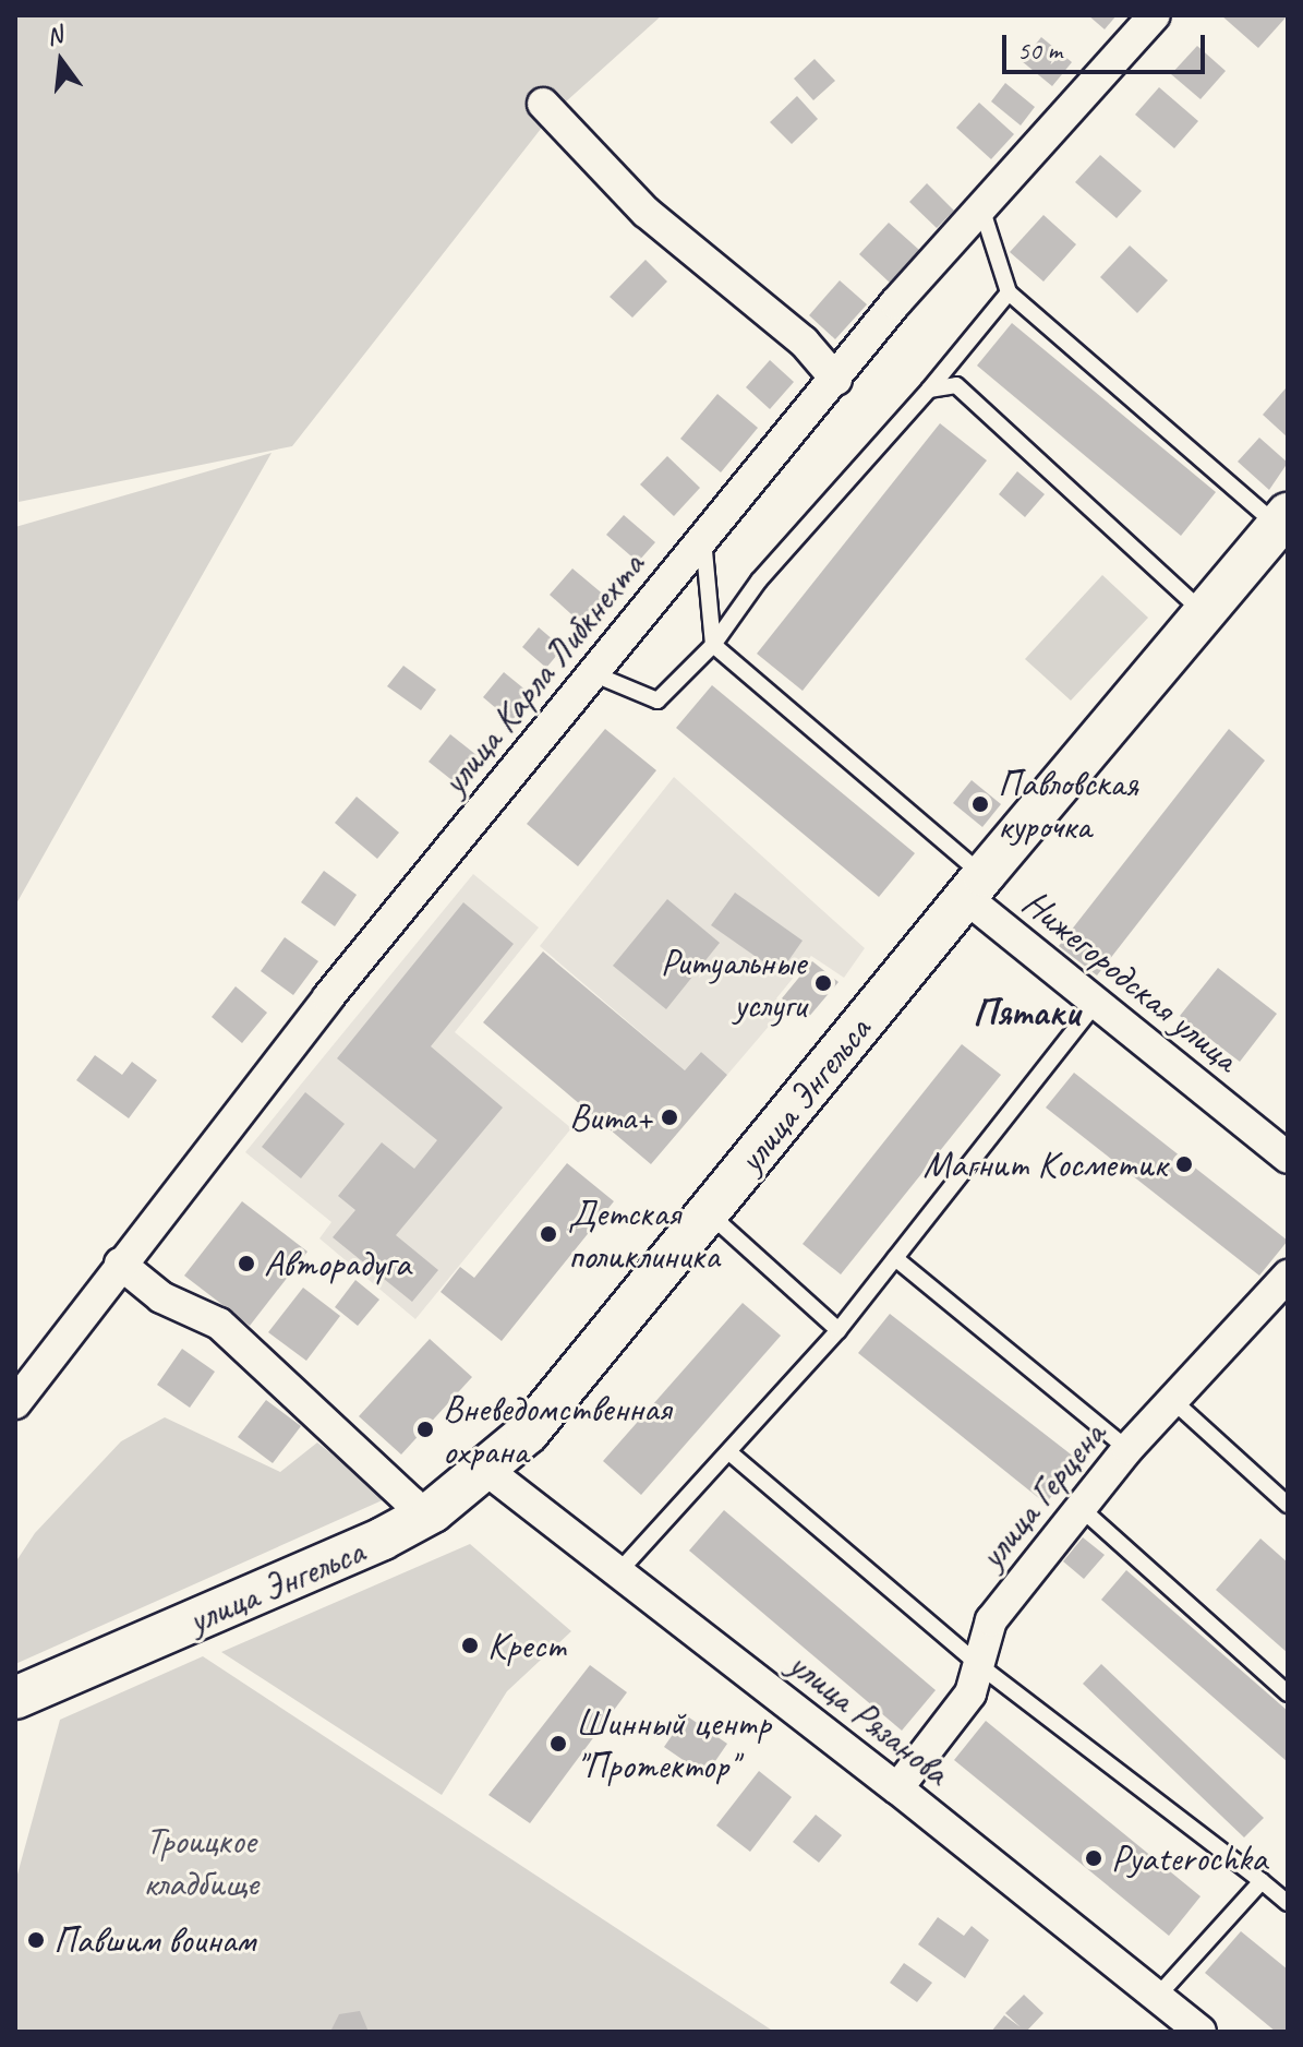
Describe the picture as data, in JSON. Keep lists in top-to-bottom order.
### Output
{
  "streets": {
    "main road": ["улица Энгельса"],
    "street": [
      "улица Карла Либкнехта",
      "Нижегородская улица",
      "улица Герцена",
      "улица Рязанова"
    ]
  },
  "crossings": [
    ["Нижегородская улица", "улица Энгельса"],
    ["улица Энгельса", "улица Рязанова"],
    ["улица Герцена", "улица Рязанова"]
  ],
  "districts": ["Пятаки"],
  "parks": ["Троицкое кладбище"],
  "places": [
    "Павловская курочка",
    "Ритуальные услуги",
    "Вита+",
    "Магнит Косметик",
    "Детская поликлиника",
    "Авторадуга",
    "Вневедомственная охрана",
    "Крест",
    "Шинный центр \"Протектор\"",
    "Pyaterochka",
    "Павшим воинам"
  ],
  "scale_bar": "50 m",
  "north": "top"
}
